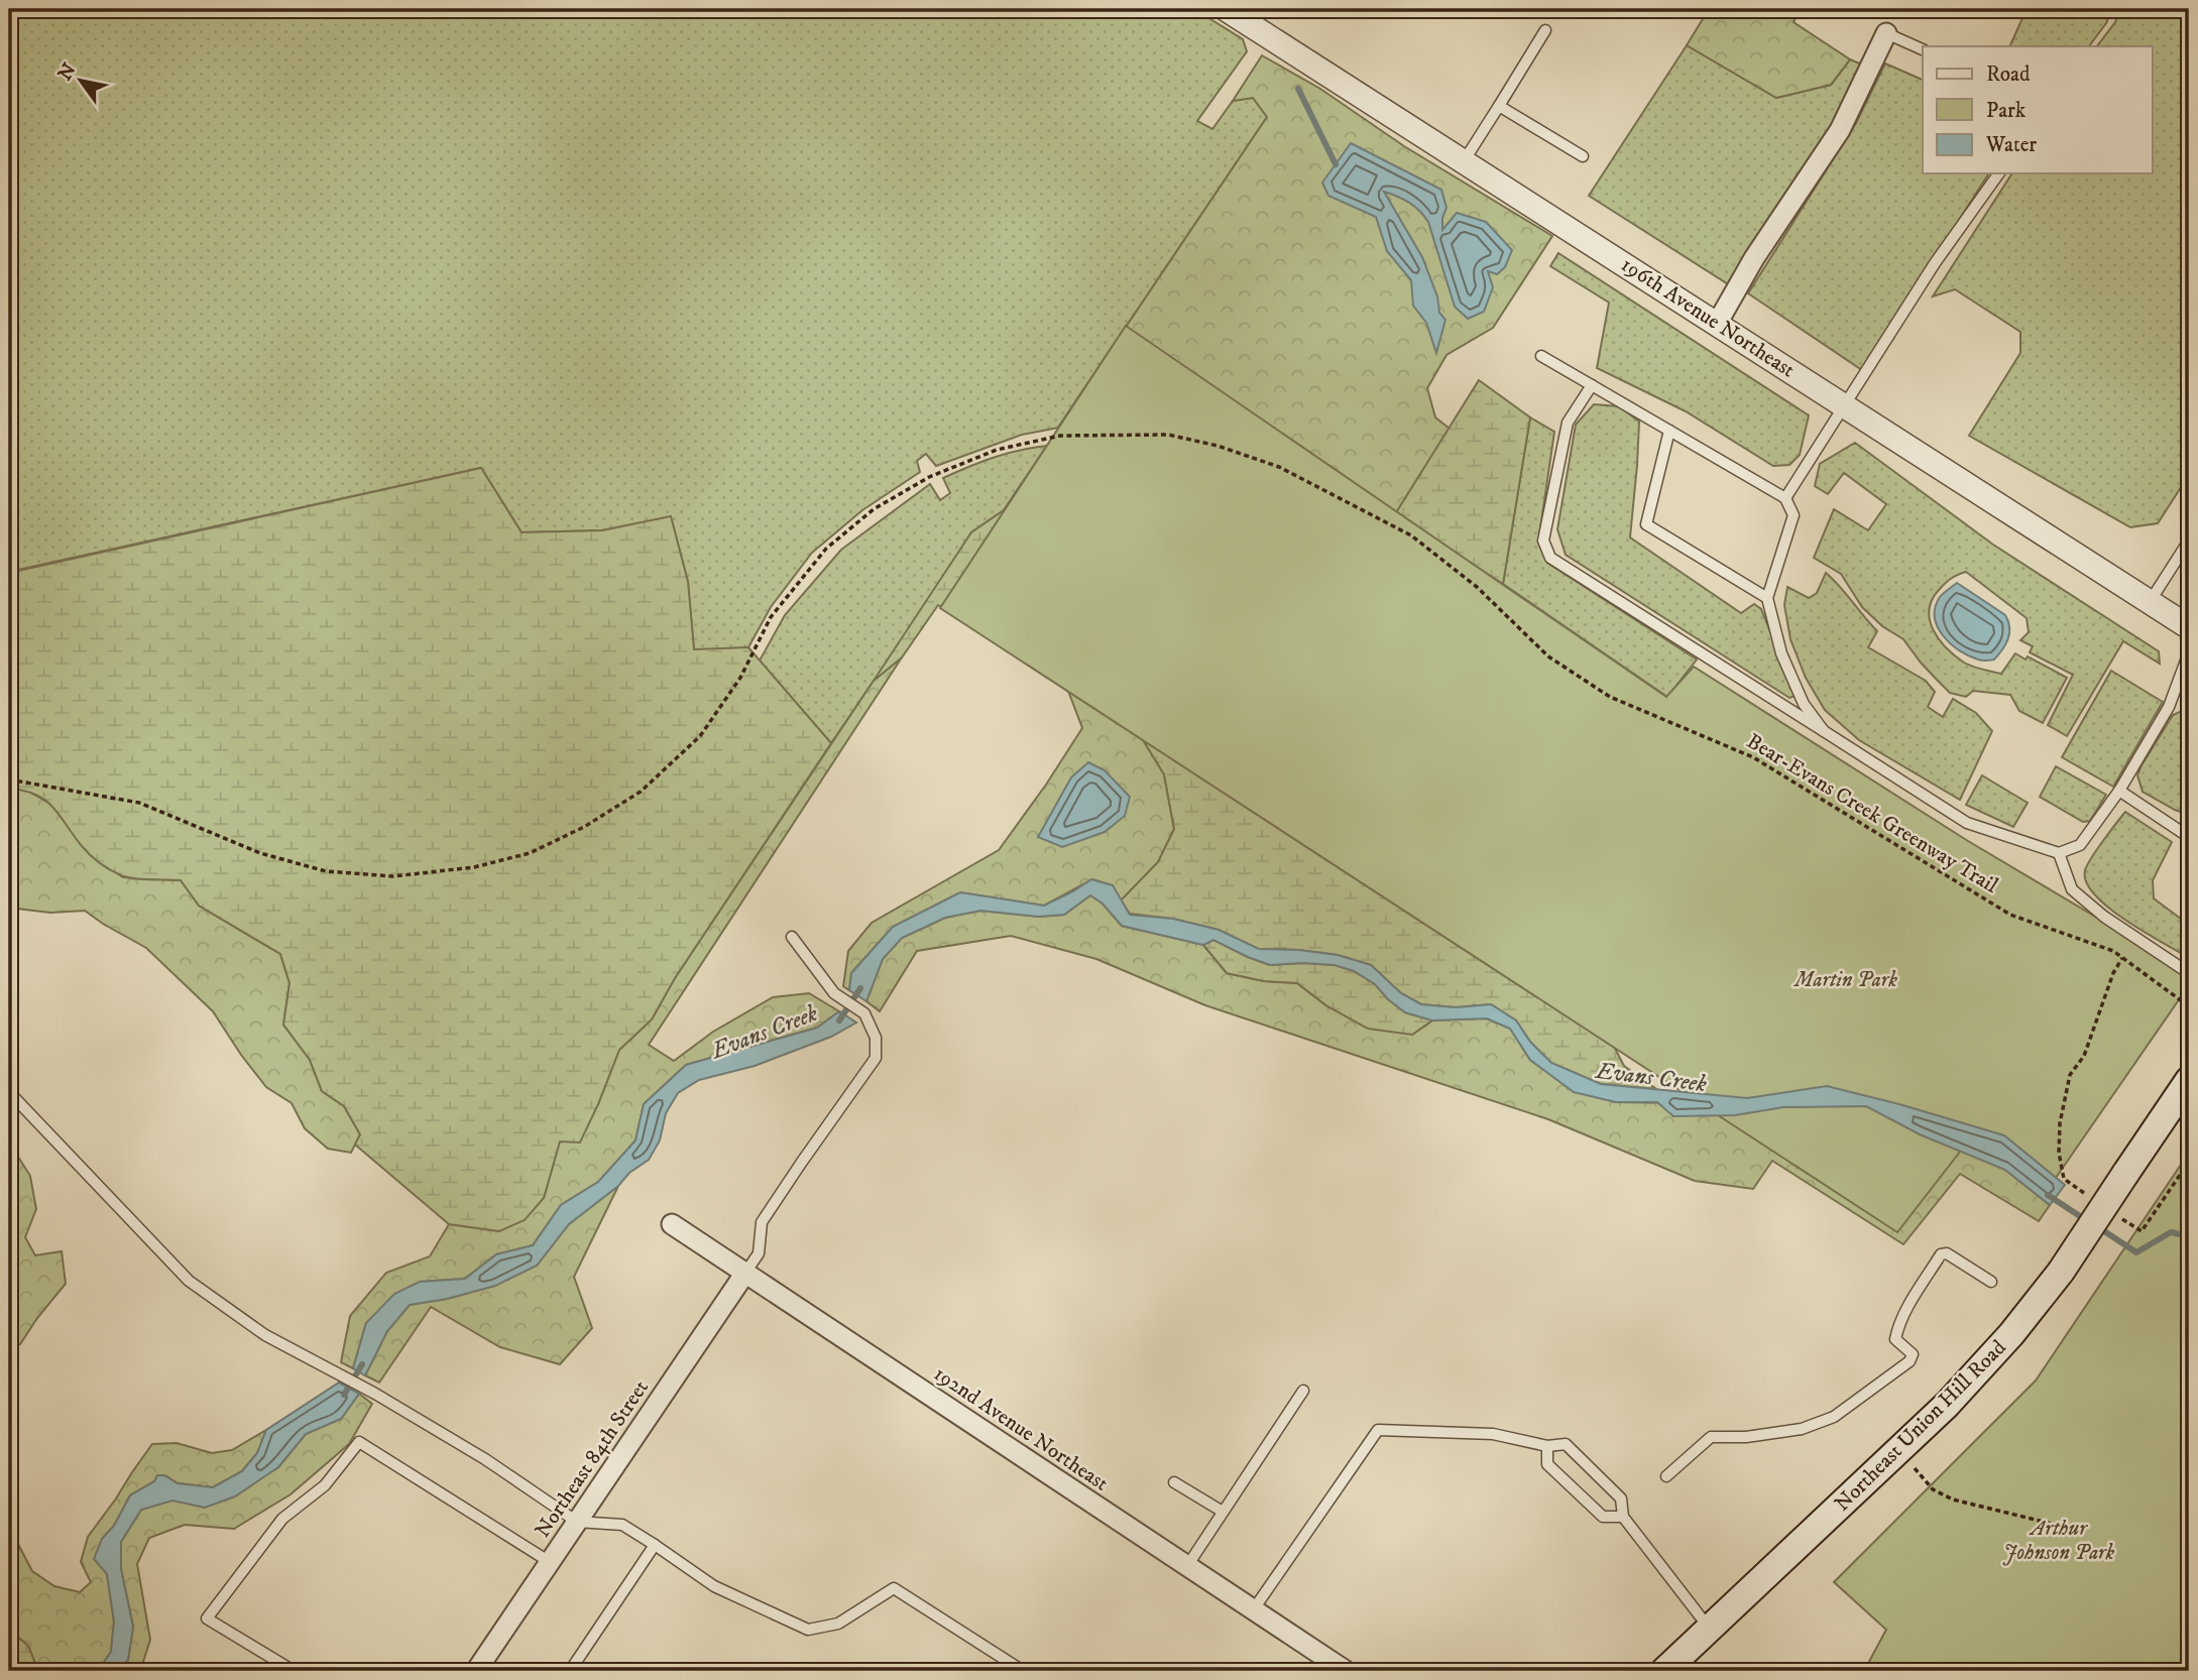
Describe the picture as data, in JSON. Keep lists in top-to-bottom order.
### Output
{
  "streets": {
    "main road": ["Northeast Union Hill Road"],
    "street": ["196th Avenue Northeast", "192nd Avenue Northeast", "Northeast 84th Street"],
    "path": ["Bear-Evans Creek Greenway Trail"]
  },
  "crossings": [
    ["192nd Avenue Northeast", "Northeast 84th Street"]
  ],
  "water": ["Evans Creek"],
  "parks": ["Martin Park", "Arthur Johnson Park"],
  "legend": ["Road", "Park", "Water"],
  "north": "top left"
}
